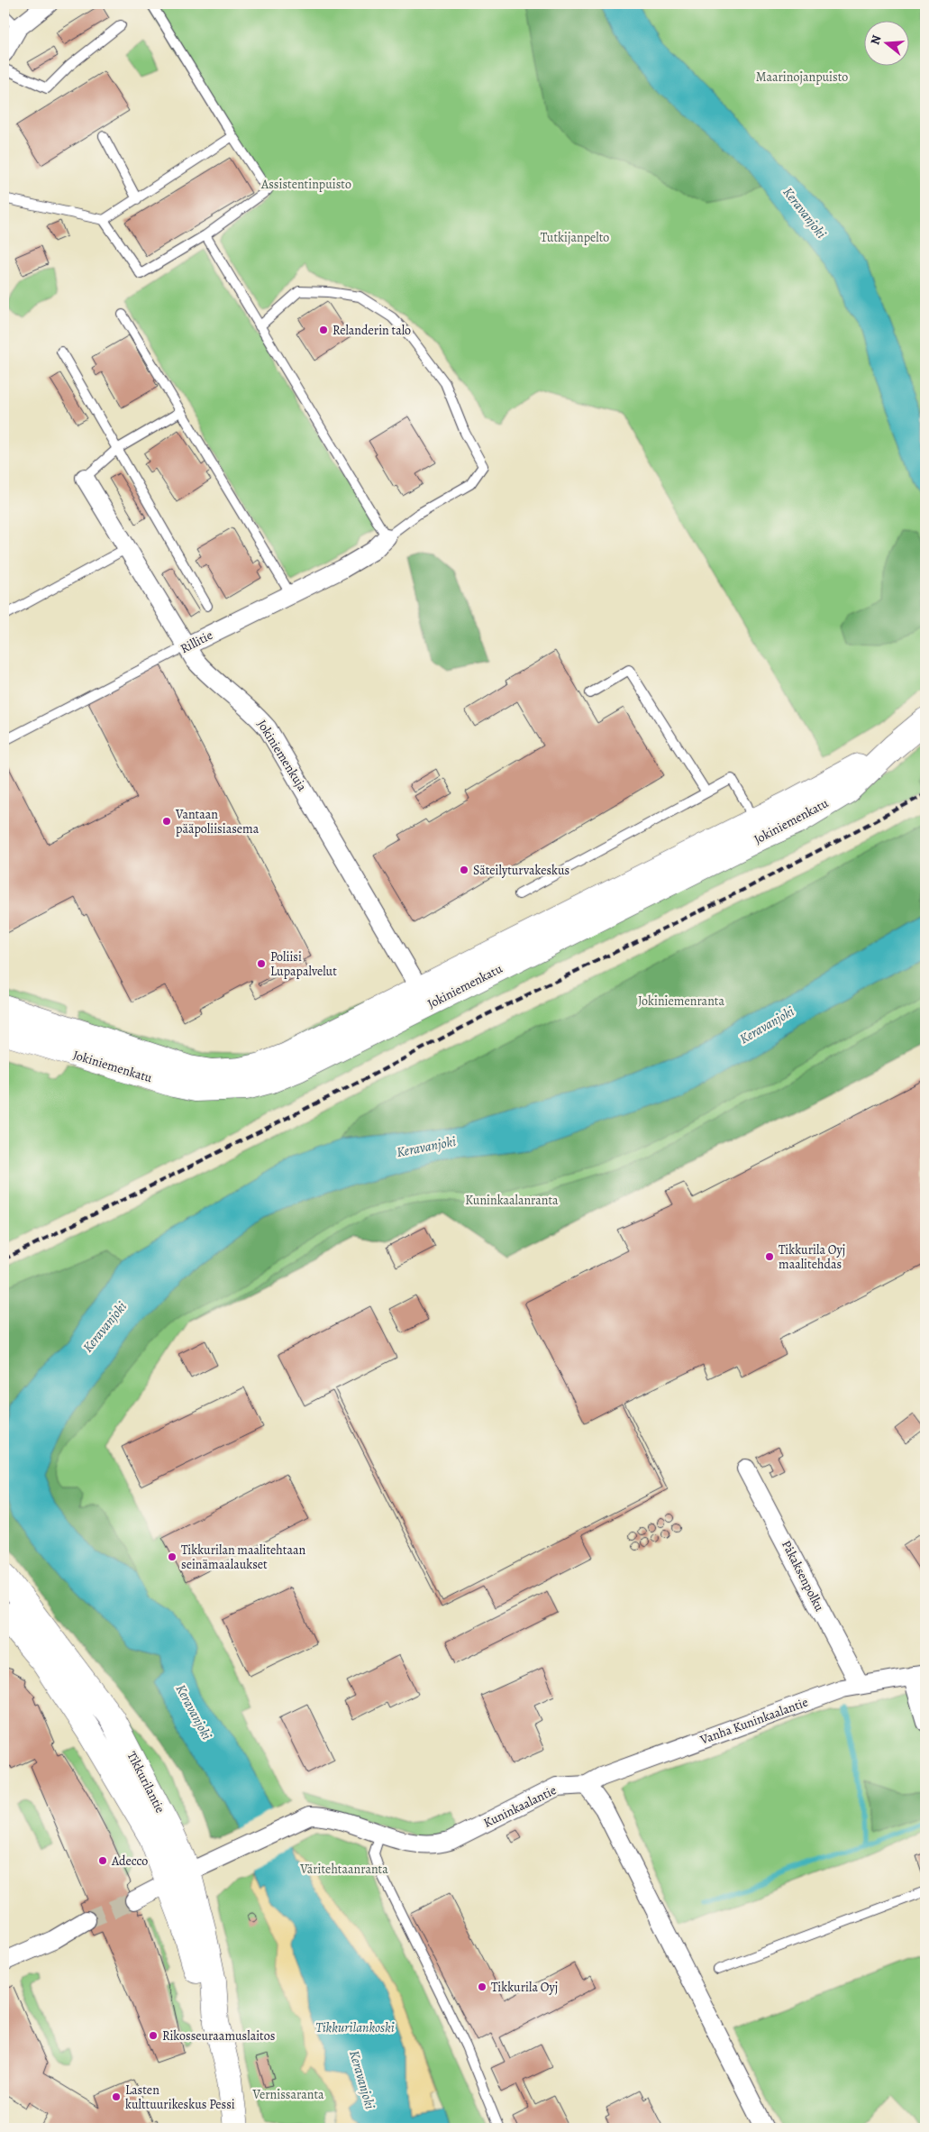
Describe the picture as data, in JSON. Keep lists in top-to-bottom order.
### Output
{
  "streets": {
    "main road": ["Jokiniemenkatu", "Tikkurilantie"],
    "street": [
      "Rillitie",
      "Jokiniemenkuja",
      "Påkaksenpolku",
      "Vanha Kuninkaalantie",
      "Kuninkaalantie"
    ]
  },
  "crossings": [
    ["Rillitie", "Jokiniemenkuja"],
    ["Jokiniemenkuja", "Jokiniemenkatu"],
    ["Påkaksenpolku", "Vanha Kuninkaalantie"],
    ["Vanha Kuninkaalantie", "Kuninkaalantie"],
    ["Tikkurilantie", "Kuninkaalantie"]
  ],
  "water": ["Keravanjoki", "Tikkurilankoski"],
  "parks": [
    "Maarinojanpuisto",
    "Assistentinpuisto",
    "Tutkijanpelto",
    "Jokiniemenranta",
    "Kuninkaalanranta",
    "Väritehtaanranta",
    "Vernissaranta"
  ],
  "places": [
    "Relanderin talo",
    "Vantaan pääpoliisiasema",
    "Säteilyturvakeskus",
    "Poliisi Lupapalvelut",
    "Tikkurila Oyj maalitehdas",
    "Tikkurilan maalitehtaan seinämaalaukset",
    "Adecco",
    "Tikkurila Oyj",
    "Rikosseuraamuslaitos",
    "Lasten kulttuurikeskus Pessi"
  ],
  "north": "left"
}
